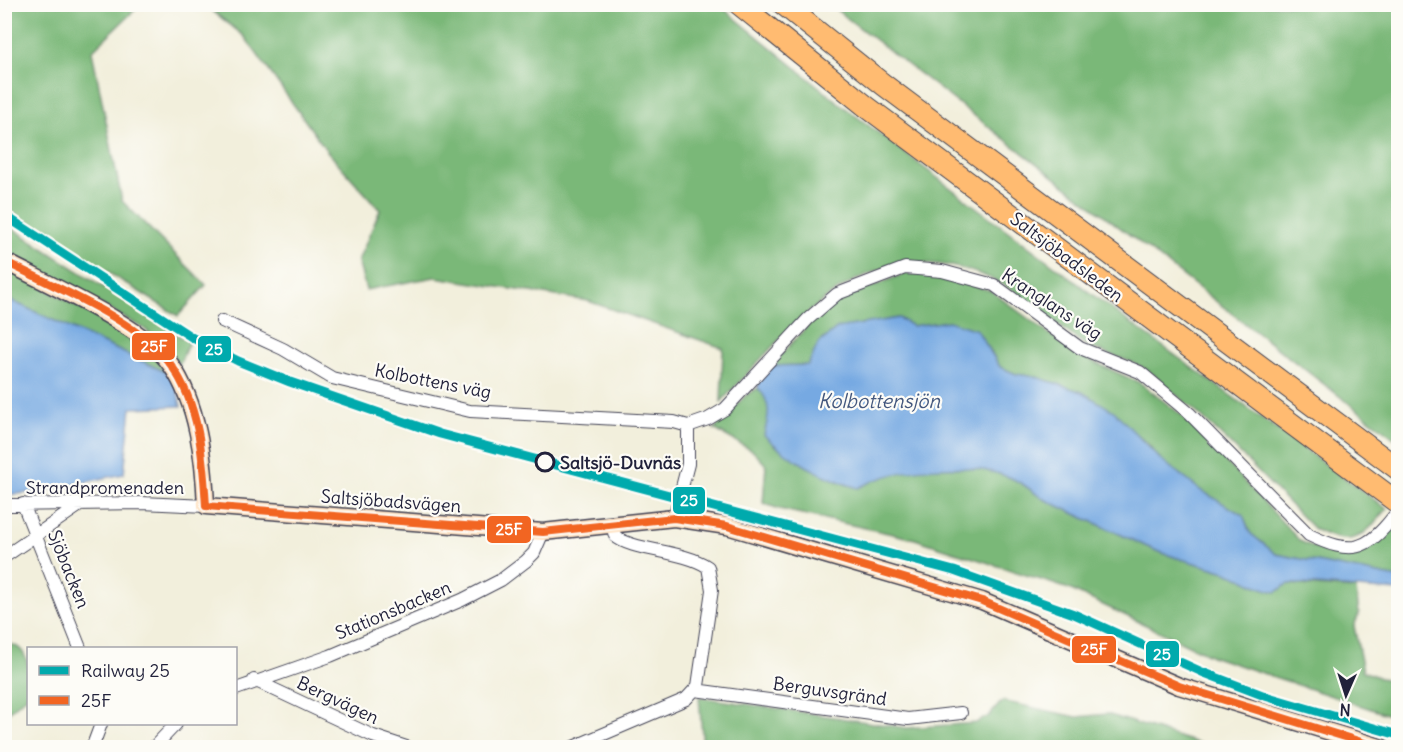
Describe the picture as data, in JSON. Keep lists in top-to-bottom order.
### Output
{
  "streets": {
    "highway": ["Saltsjöbadsleden"],
    "street": [
      "Kranglans väg",
      "Kolbottens väg",
      "Strandpromenaden",
      "Saltsjöbadsvägen",
      "Sjöbacken",
      "Stationsbacken",
      "Berguvsgränd",
      "Bergvägen"
    ]
  },
  "crossings": [
    ["Saltsjöbadsleden", "Kranglans väg"],
    ["Kranglans väg", "Kolbottens väg"],
    ["Strandpromenaden", "Saltsjöbadsvägen"],
    ["Strandpromenaden", "Sjöbacken"],
    ["Saltsjöbadsvägen", "Stationsbacken"],
    ["Stationsbacken", "Bergvägen"]
  ],
  "water": ["Kolbottensjön"],
  "places": ["Saltsjö-Duvnäs"],
  "lines": ["rail line 25", "transit line 25F"],
  "legend": ["Railway 25", "25F"],
  "north": "bottom"
}
